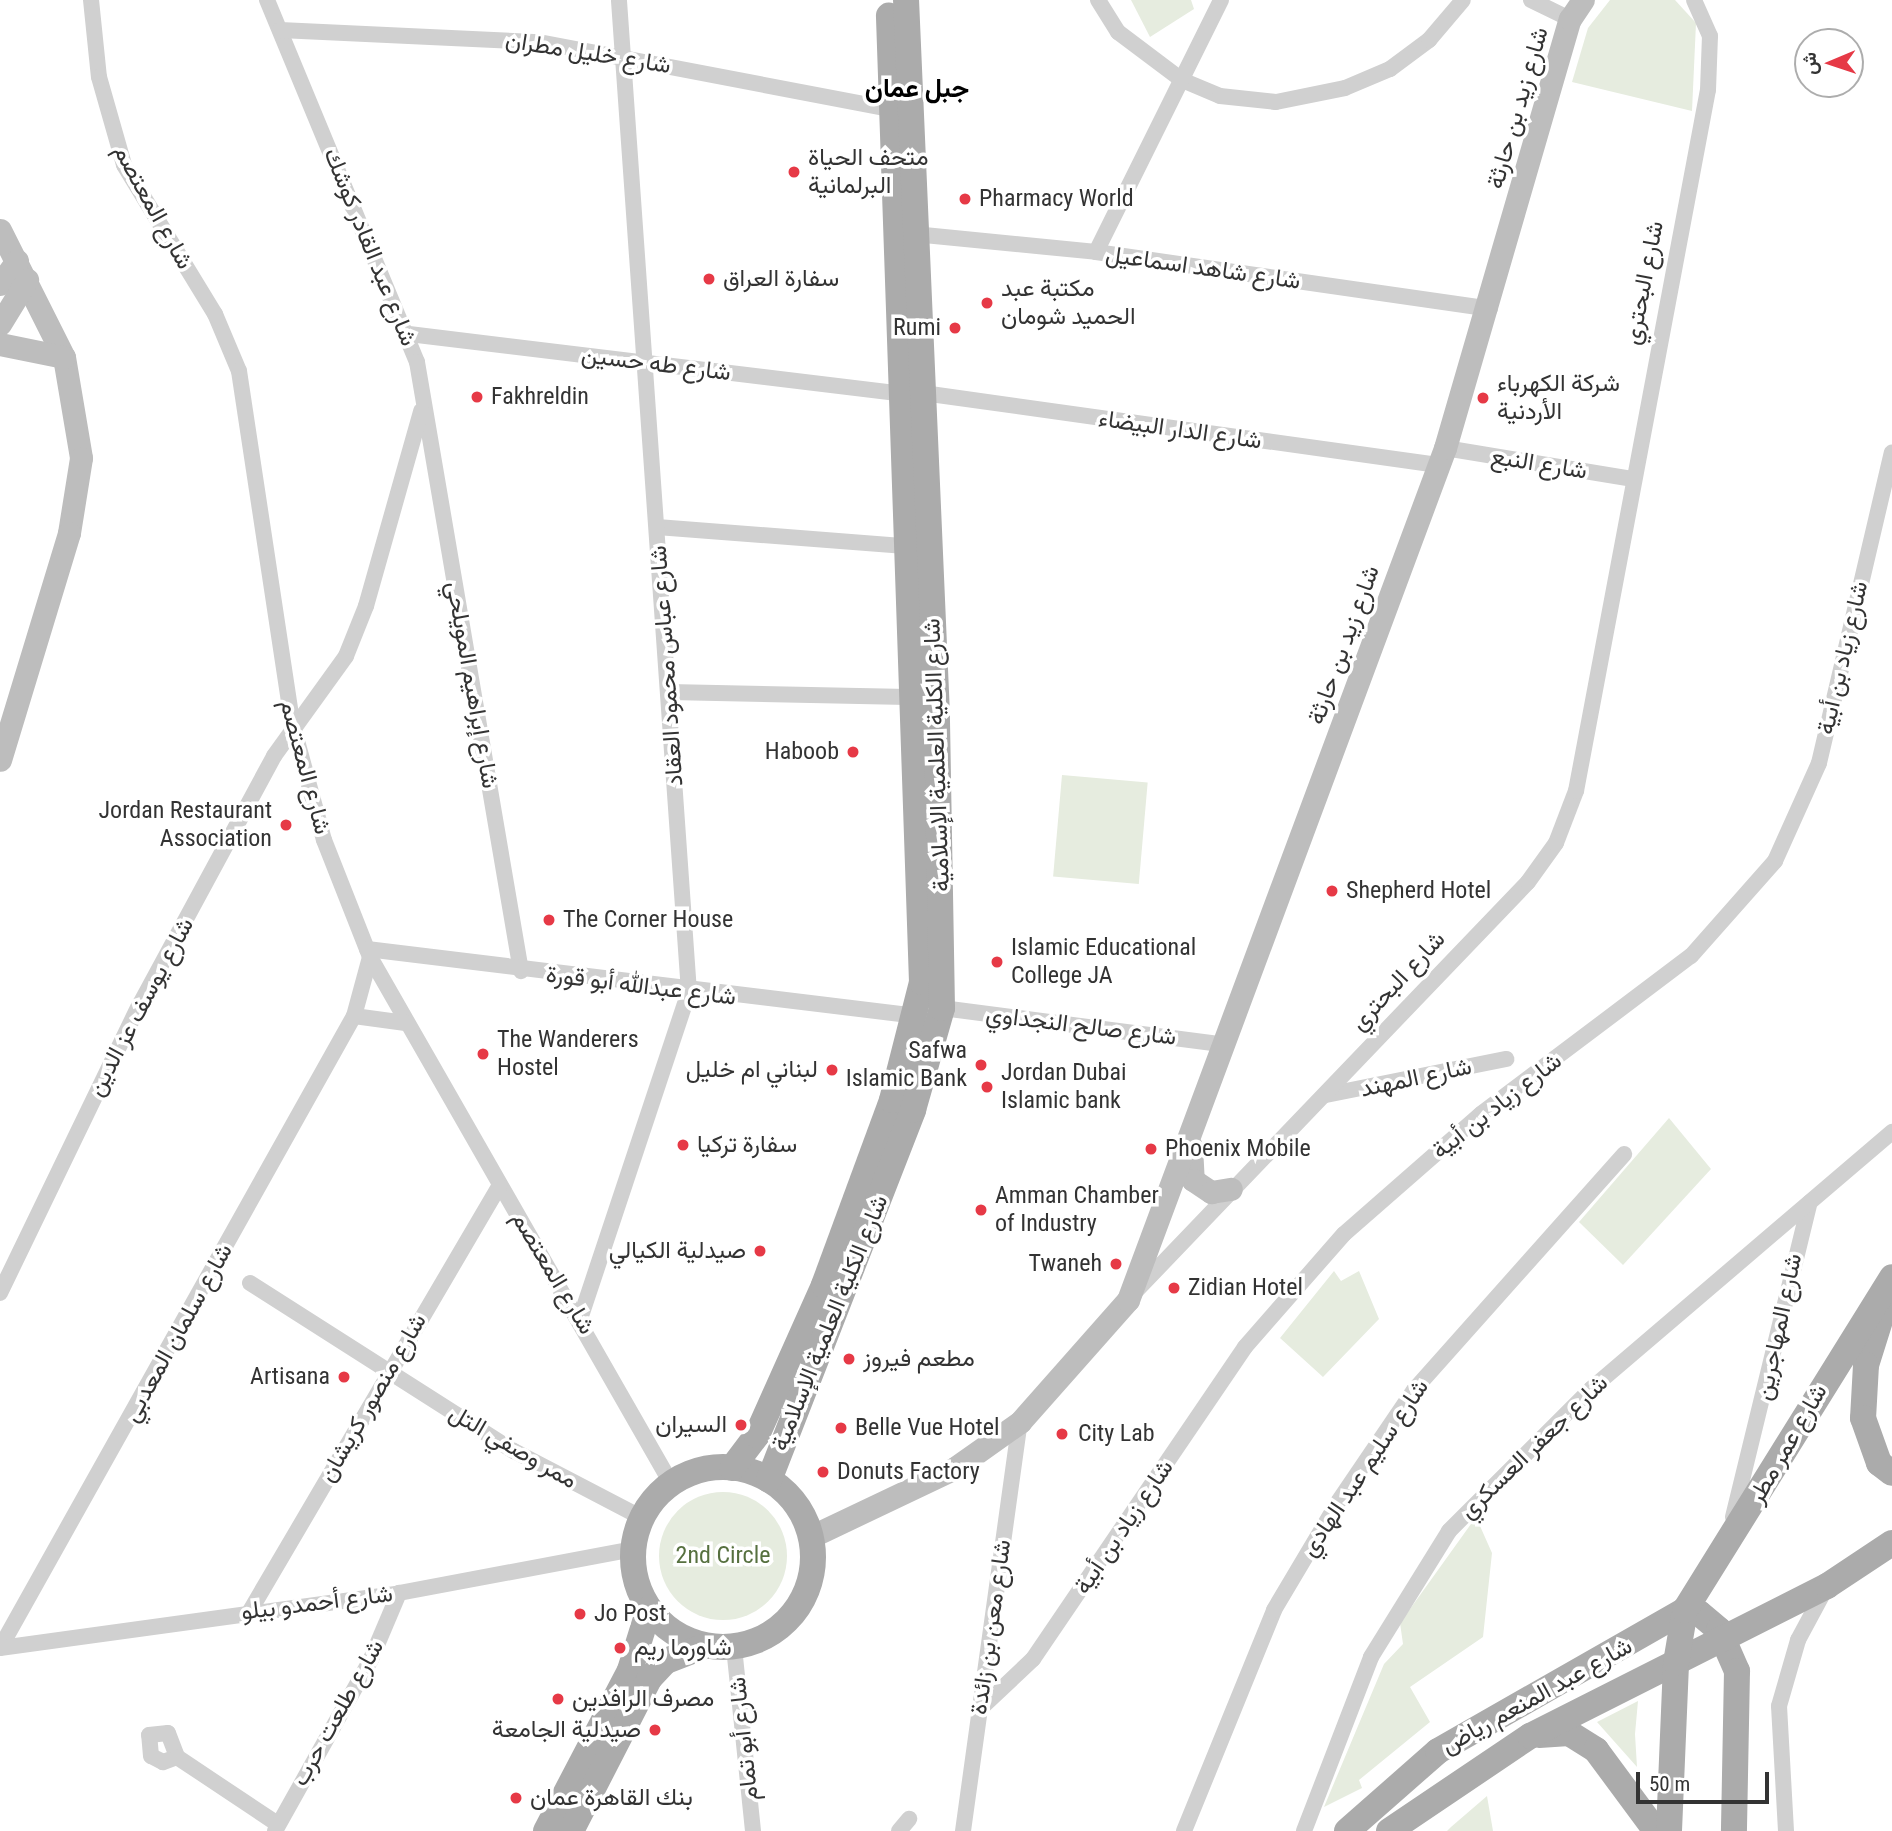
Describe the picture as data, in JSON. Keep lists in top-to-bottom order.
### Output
{
  "streets": {
    "main road": ["شارع الكلية العلمية الإسلامية", "شارع عمر مطر", "شارع عبد المنعم رياض"],
    "street": [
      "شارع خليل مطران",
      "شارع زيد بن حارثة",
      "شارع المعتصم",
      "شارع عبد القادر كوشك",
      "شارع شاهد اسماعيل",
      "شارع البحتري",
      "شارع طه حسين",
      "شارع الدار البيضاء",
      "شارع النبع",
      "شارع زياد بن أبية",
      "شارع عباس محمود العقاد",
      "شارع إبراهيم المويلحي",
      "شارع عبدالله أبو قورة",
      "شارع يوسف عز الدين",
      "شارع صالح النجداوي",
      "شارع المهند",
      "شارع المهاجرين",
      "شارع سلمان المعدبي",
      "شارع منصور كريشان",
      "ممر وصفي التل",
      "شارع جعفر العسكري",
      "شارع سليم عبد الهادي",
      "شارع أحمدو بيلو",
      "شارع معن بن زائدة",
      "شارع طلعت حرب",
      "شارع أبو تمام"
    ]
  },
  "crossings": [
    ["شارع خليل مطران", "شارع عبد القادر كوشك"],
    ["شارع خليل مطران", "شارع عباس محمود العقاد"],
    ["شارع خليل مطران", "شارع الكلية العلمية الإسلامية"],
    ["شارع زيد بن حارثة", "شارع شاهد اسماعيل"],
    ["شارع زيد بن حارثة", "شارع البحتري"],
    ["شارع زيد بن حارثة", "شارع الدار البيضاء"],
    ["شارع زيد بن حارثة", "شارع النبع"],
    ["شارع زيد بن حارثة", "شارع صالح النجداوي"],
    ["شارع المعتصم", "شارع عبد القادر كوشك"],
    ["شارع المعتصم", "شارع البحتري"],
    ["شارع المعتصم", "شارع عباس محمود العقاد"],
    ["شارع المعتصم", "شارع الكلية العلمية الإسلامية"],
    ["شارع المعتصم", "شارع عبدالله أبو قورة"],
    ["شارع المعتصم", "شارع يوسف عز الدين"],
    ["شارع المعتصم", "شارع سلمان المعدبي"],
    ["شارع المعتصم", "شارع منصور كريشان"],
    ["شارع المعتصم", "ممر وصفي التل"],
    ["شارع المعتصم", "شارع أحمدو بيلو"],
    ["شارع المعتصم", "شارع أبو تمام"],
    ["شارع عبد القادر كوشك", "شارع طه حسين"],
    ["شارع عبد القادر كوشك", "شارع إبراهيم المويلحي"],
    ["شارع عبد القادر كوشك", "شارع يوسف عز الدين"],
    ["شارع شاهد اسماعيل", "شارع الكلية العلمية الإسلامية"],
    ["شارع البحتري", "شارع النبع"],
    ["شارع البحتري", "شارع الكلية العلمية الإسلامية"],
    ["شارع البحتري", "شارع المهند"],
    ["شارع البحتري", "ممر وصفي التل"],
    ["شارع البحتري", "شارع أحمدو بيلو"],
    ["شارع البحتري", "شارع معن بن زائدة"],
    ["شارع البحتري", "شارع أبو تمام"],
    ["شارع طه حسين", "شارع الدار البيضاء"],
    ["شارع طه حسين", "شارع عباس محمود العقاد"],
    ["شارع طه حسين", "شارع الكلية العلمية الإسلامية"],
    ["شارع الدار البيضاء", "شارع النبع"],
    ["شارع الدار البيضاء", "شارع الكلية العلمية الإسلامية"],
    ["شارع زياد بن أبية", "شارع معن بن زائدة"],
    ["شارع عباس محمود العقاد", "شارع عبدالله أبو قورة"],
    ["شارع إبراهيم المويلحي", "شارع عبدالله أبو قورة"],
    ["شارع الكلية العلمية الإسلامية", "شارع عبدالله أبو قورة"],
    ["شارع الكلية العلمية الإسلامية", "شارع صالح النجداوي"],
    ["شارع الكلية العلمية الإسلامية", "ممر وصفي التل"],
    ["شارع الكلية العلمية الإسلامية", "شارع أحمدو بيلو"],
    ["شارع الكلية العلمية الإسلامية", "شارع أبو تمام"],
    ["شارع عبدالله أبو قورة", "شارع سلمان المعدبي"],
    ["شارع المهاجرين", "شارع عمر مطر"],
    ["شارع المهاجرين", "شارع جعفر العسكري"],
    ["شارع سلمان المعدبي", "شارع أحمدو بيلو"],
    ["شارع منصور كريشان", "ممر وصفي التل"],
    ["شارع منصور كريشان", "شارع أحمدو بيلو"],
    ["شارع عمر مطر", "شارع عبد المنعم رياض"],
    ["ممر وصفي التل", "شارع أحمدو بيلو"],
    ["ممر وصفي التل", "شارع أبو تمام"],
    ["شارع أحمدو بيلو", "شارع طلعت حرب"],
    ["شارع أحمدو بيلو", "شارع أبو تمام"]
  ],
  "districts": ["جبل عمان"],
  "parks": ["2nd Circle"],
  "places": [
    "متحف الحياة البرلمانية",
    "Pharmacy World",
    "سفارة العراق",
    "مكتبة عبد الحميد شومان",
    "Rumi",
    "Fakhreldin",
    "شركة الكهرباء الأردنية",
    "Haboob",
    "Jordan Restaurant Association",
    "Shepherd Hotel",
    "The Corner House",
    "Islamic Educational College JA",
    "The Wanderers Hostel",
    "Safwa Islamic Bank",
    "لبناني ام خليل",
    "Jordan Dubai Islamic bank",
    "سفارة تركيا",
    "Phoenix Mobile",
    "Amman Chamber of Industry",
    "صيدلية الكيالي",
    "Twaneh",
    "Zidian Hotel",
    "مطعم فيروز",
    "Artisana",
    "السيران",
    "Belle Vue Hotel",
    "City Lab",
    "Donuts Factory",
    "Jo Post",
    "شاورما ريم",
    "مصرف الرافدين",
    "صيدلية الجامعة",
    "بنك القاهرة عمان"
  ],
  "scale_bar": "50 m",
  "north": "left"
}
